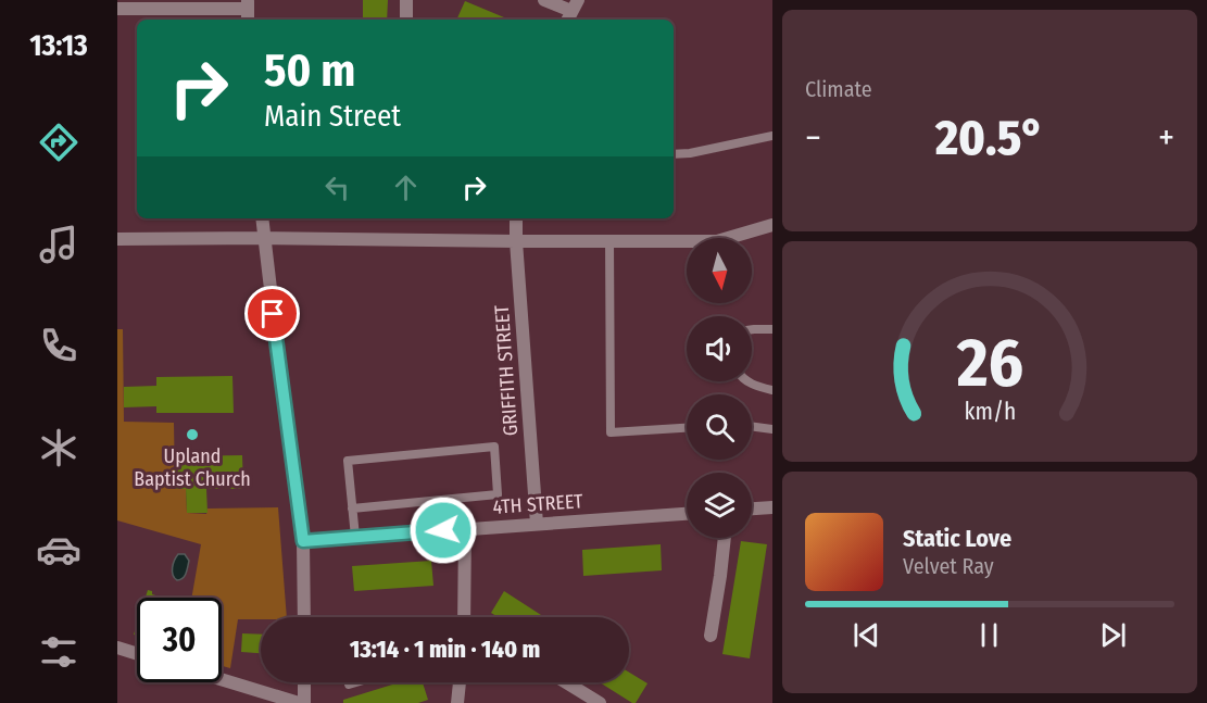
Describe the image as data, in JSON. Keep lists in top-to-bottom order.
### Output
{
  "streets": {
    "street": ["GRIFFITH STREET", "4TH STREET"]
  },
  "crossings": [
    ["GRIFFITH STREET", "4TH STREET"]
  ],
  "places": ["Upland Baptist Church"],
  "north": "bottom",
  "page": {
    "tabs": "13:13",
    "tile": "Climate",
    "turn": ["50 m", "Main Street"],
    "heat": ["−", "20.5°", "+"],
    "song": ["Static Love", "Velvet Ray"],
    "limit": "30",
    "trip": "13:14 · 1 min · 140 m",
    "gauge": ["26", "km/h"]
  }
}
